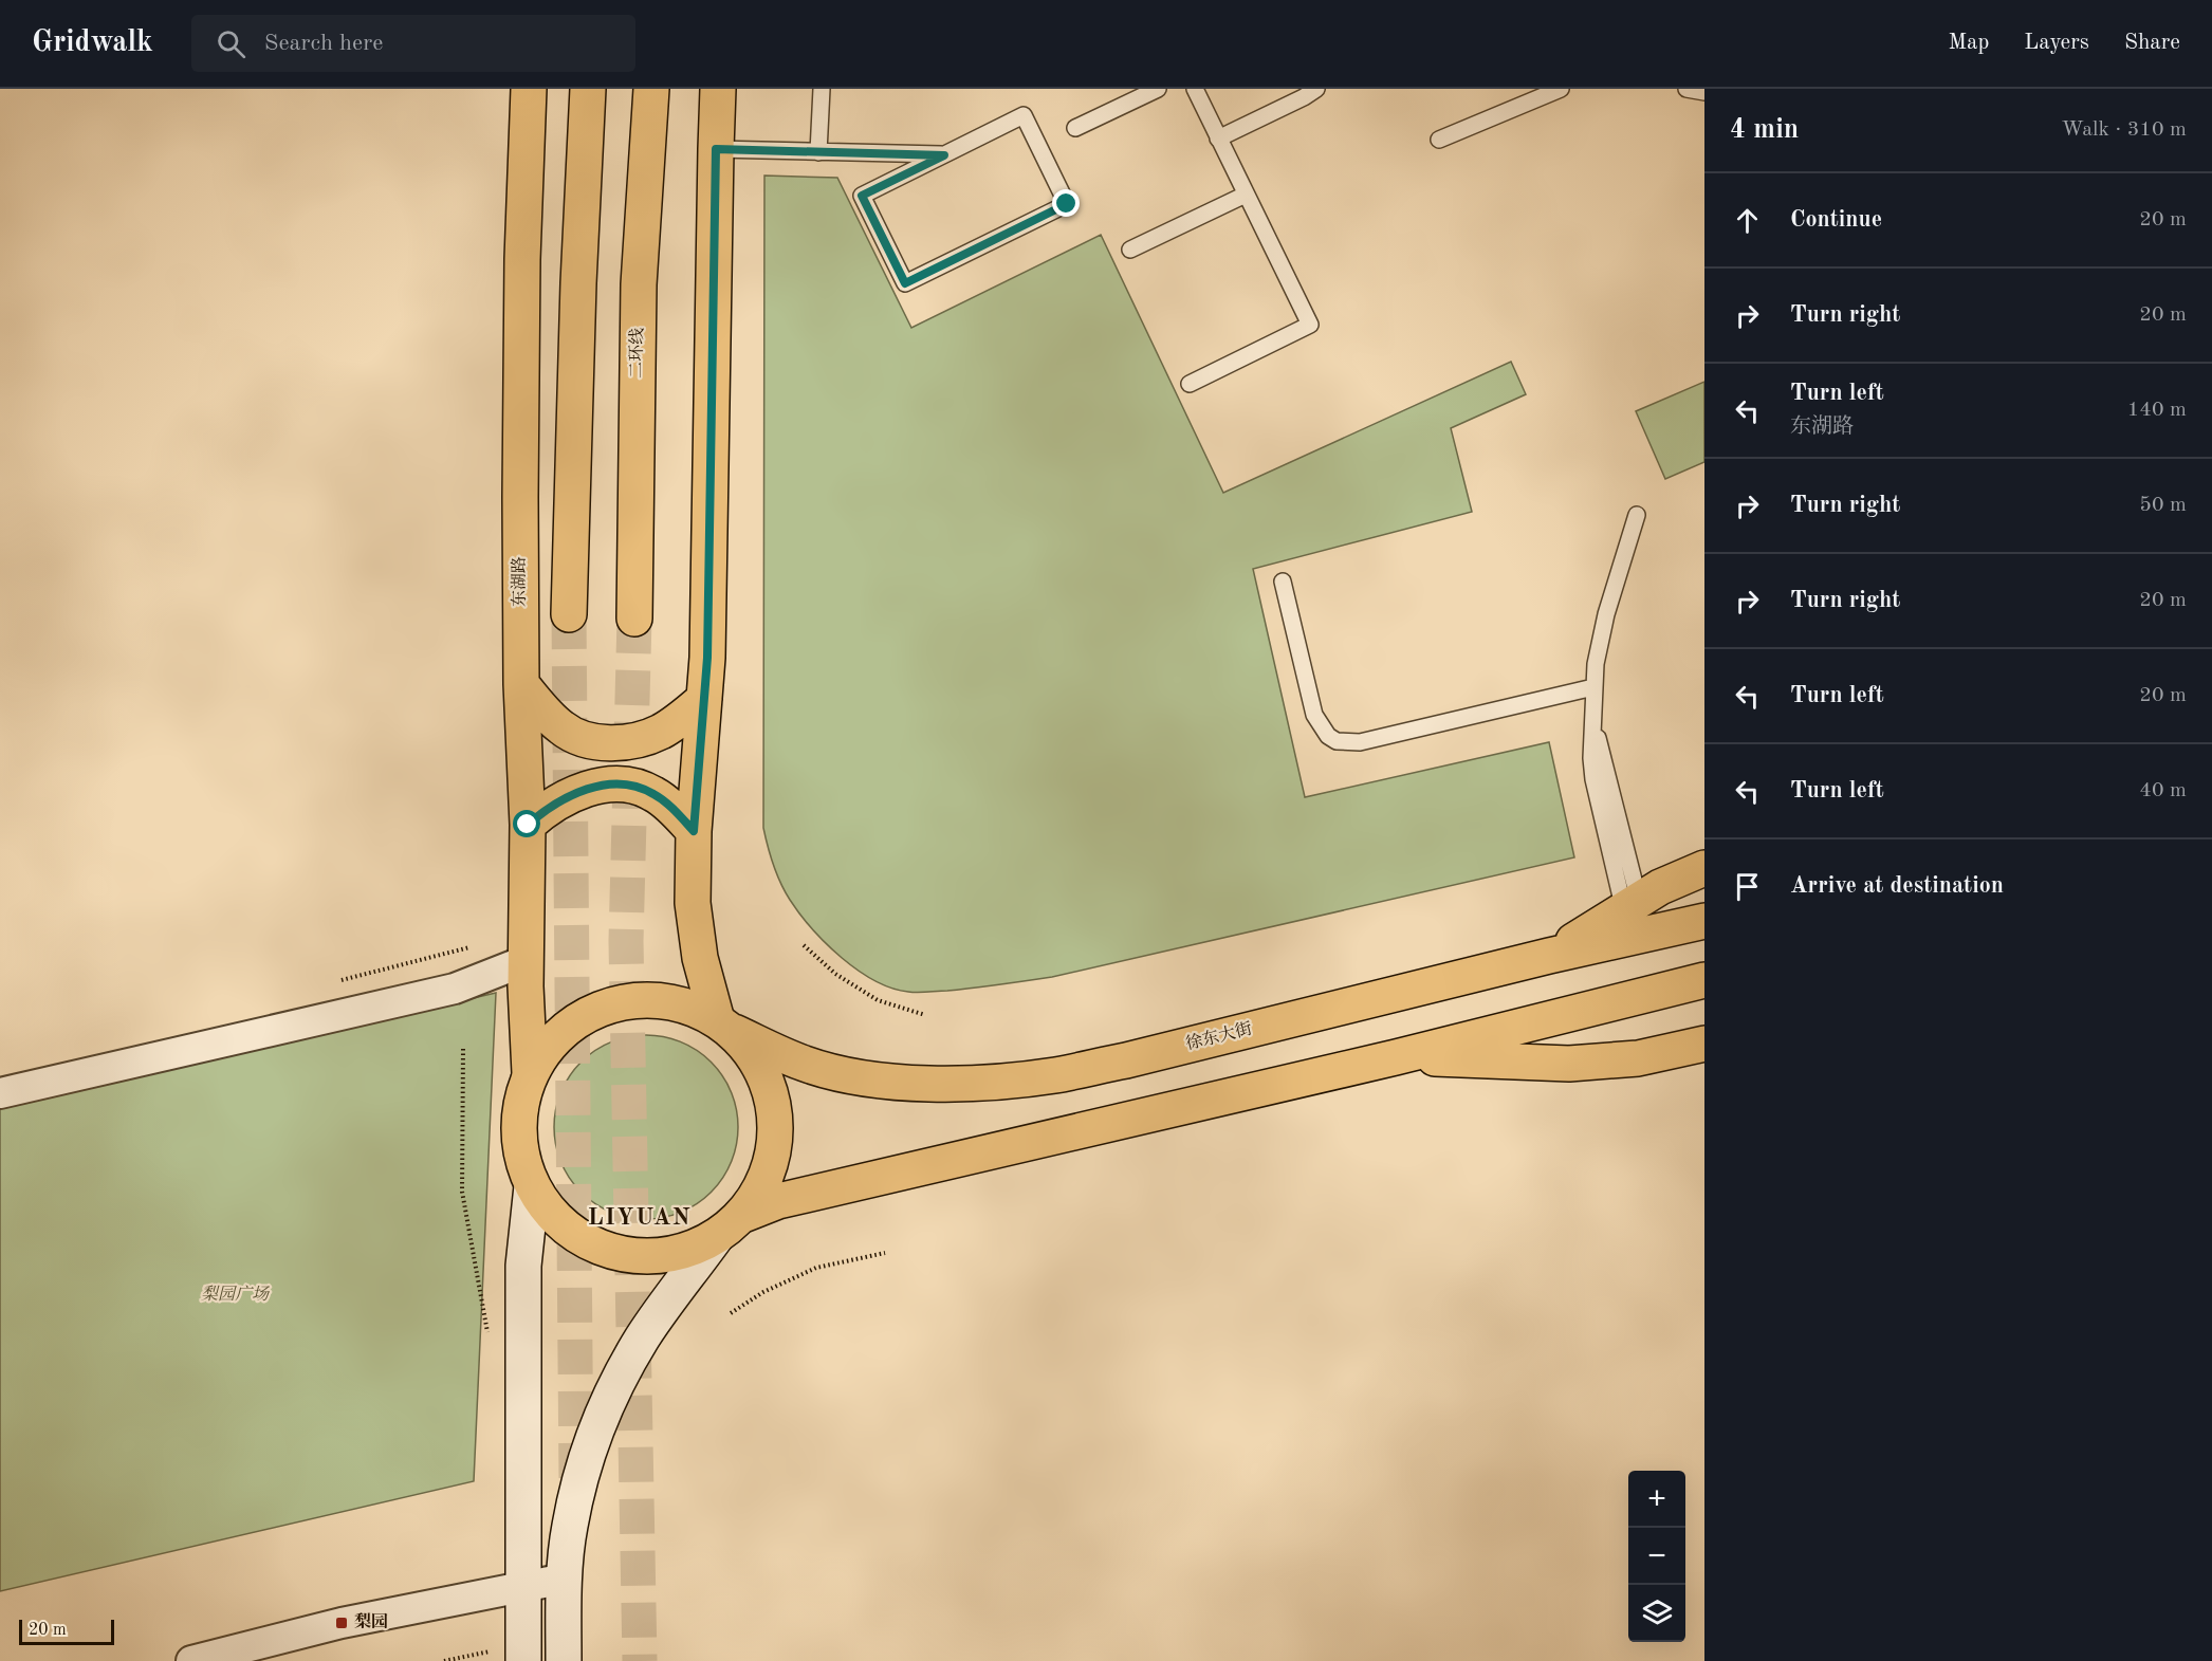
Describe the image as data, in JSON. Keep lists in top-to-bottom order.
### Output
{
  "streets": {
    "main road": ["二环线", "东湖路", "徐东大街"]
  },
  "crossings": [
    ["东湖路", "徐东大街"]
  ],
  "districts": ["LIYUAN"],
  "parks": ["梨园广场"],
  "places": {
    "transit": ["梨园"]
  },
  "scale_bar": "20 m",
  "page": {
    "header": "Gridwalk",
    "search": "Search here",
    "nav": ["Map", "Layers", "Share"],
    "heading": ["4 min", "Walk · 310 m"],
    "list": [
      ["Continue", "20 m"],
      ["Turn right", "20 m"],
      ["Turn left", "东湖路", "140 m"],
      ["Turn right", "50 m"],
      ["Turn right", "20 m"],
      ["Turn left", "20 m"],
      ["Turn left", "40 m"],
      "Arrive at destination"
    ],
    "map_buttons": ["+", "−"],
    "scale": "20 m"
  }
}
